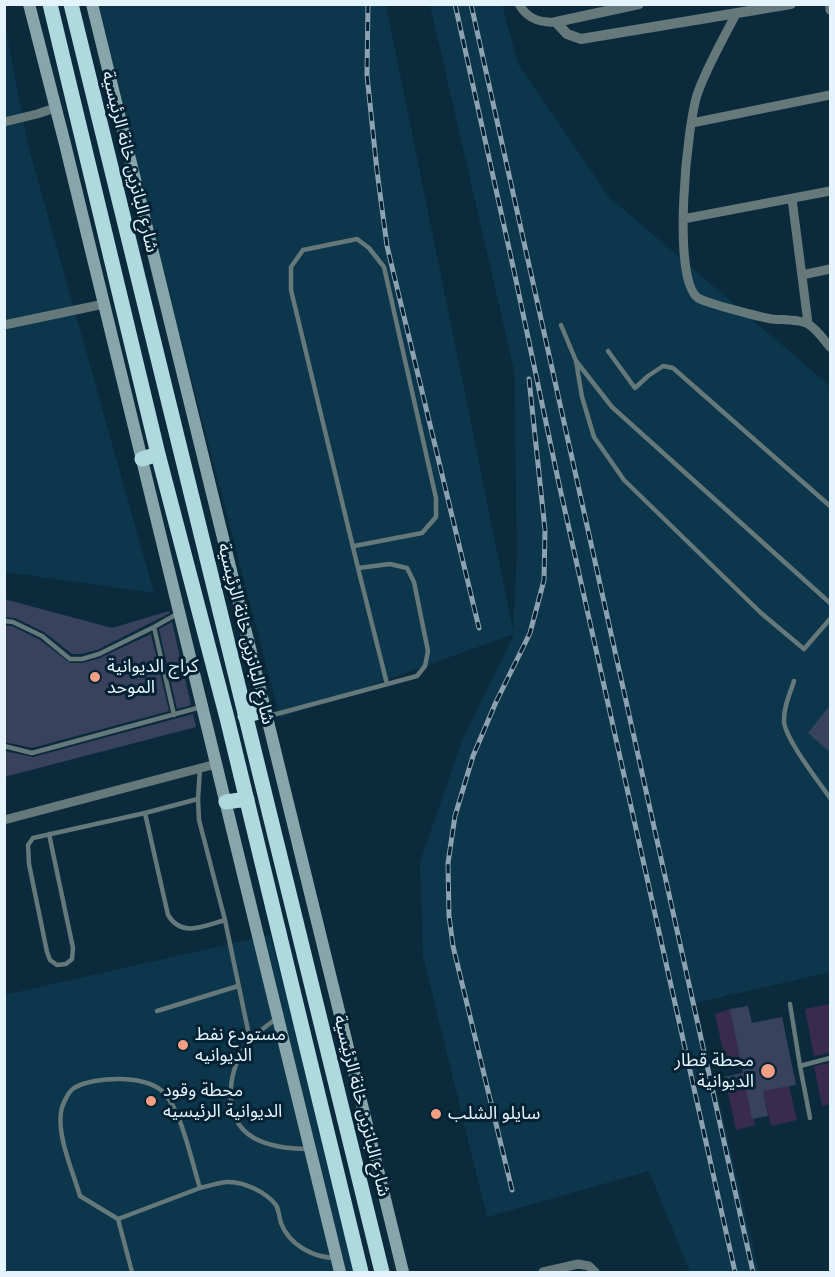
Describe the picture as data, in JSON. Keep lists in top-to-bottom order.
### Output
{
  "streets": {
    "highway": ["شارع البانزين خانة الرئيسية"]
  },
  "places": [
    "كراج الديوانية الموحد",
    "مستودع نفط الديوانيه",
    "محطة قطار الديوانية",
    "محطة وقود الديوانية الرئيسيه",
    "سايلو الشلب"
  ]
}
